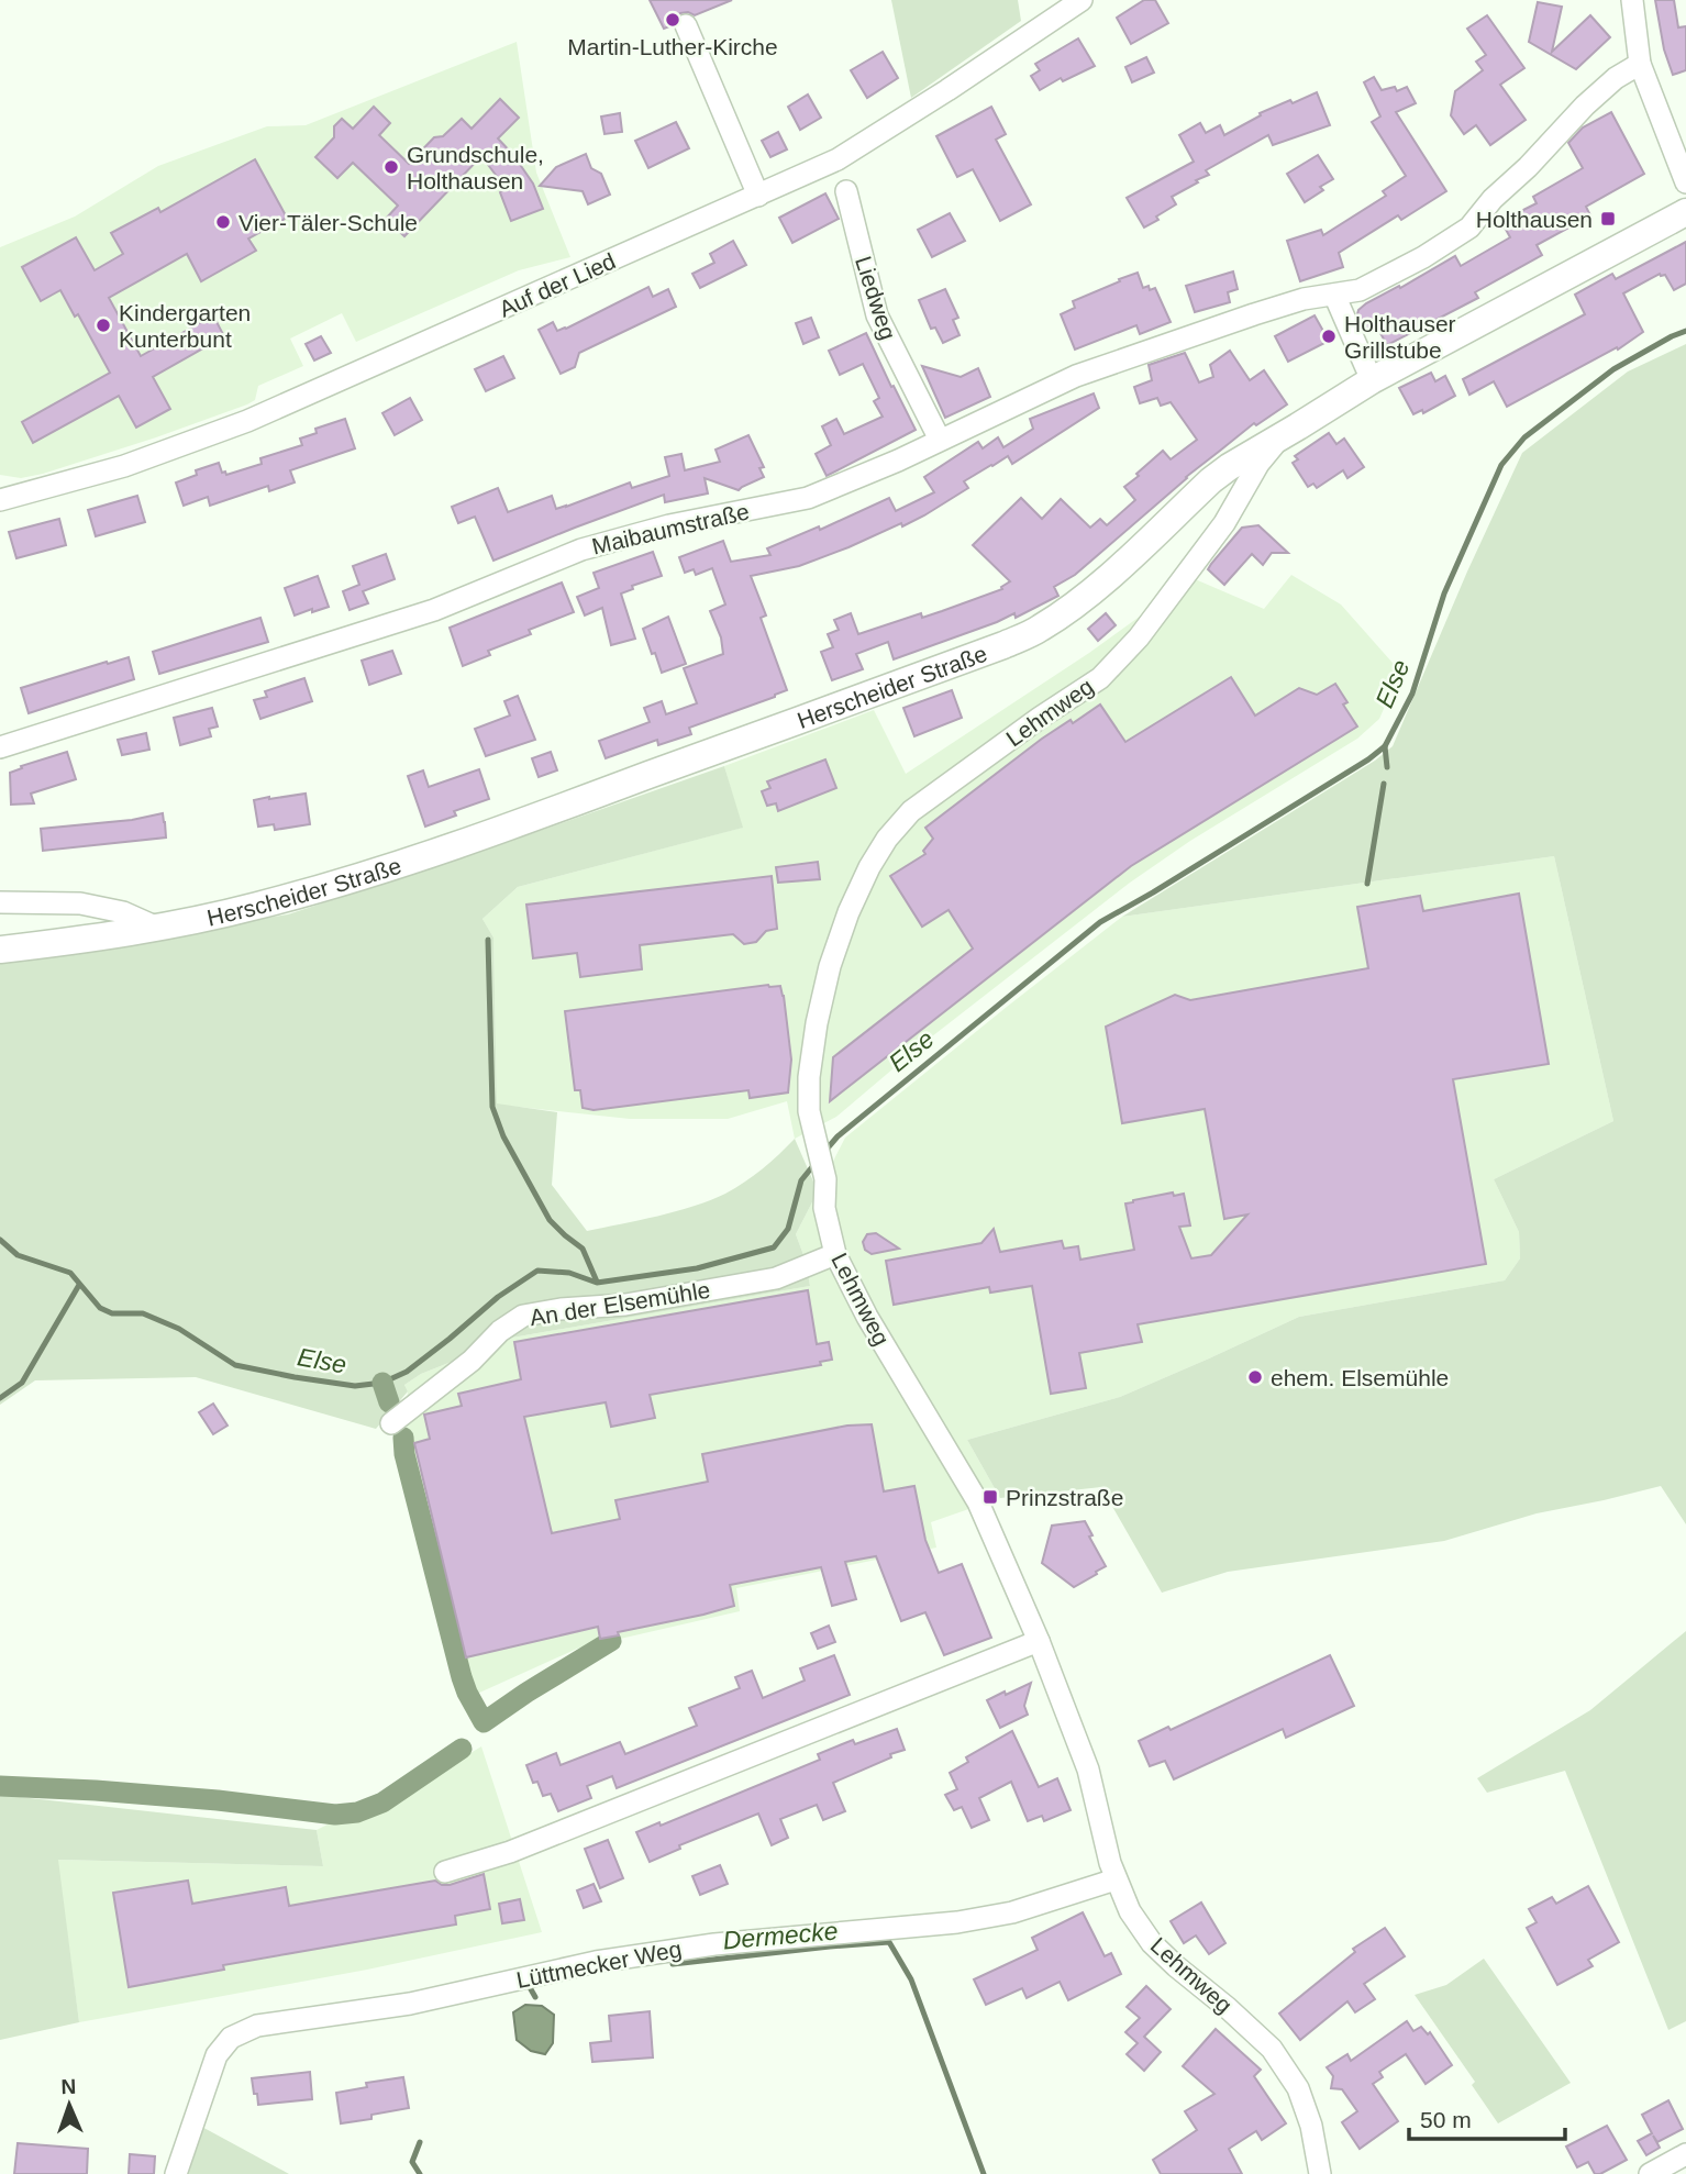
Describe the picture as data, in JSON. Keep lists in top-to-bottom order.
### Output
{
  "streets": {
    "main road": ["Herscheider Straße"],
    "street": [
      "Auf der Lied",
      "Liedweg",
      "Maibaumstraße",
      "Lehmweg",
      "An der Elsemühle",
      "Lüttmecker Weg"
    ]
  },
  "crossings": [
    ["Liedweg", "Maibaumstraße"],
    ["Herscheider Straße", "Lehmweg"],
    ["Lehmweg", "An der Elsemühle"],
    ["Lehmweg", "Lüttmecker Weg"]
  ],
  "water": ["Else", "Dermecke"],
  "places": {
    "other": [
      "Martin-Luther-Kirche",
      "Grundschule, Holthausen",
      "Vier-Täler-Schule",
      "Kindergarten Kunterbunt",
      "Holthauser Grillstube",
      "ehem. Elsemühle"
    ],
    "transit": ["Holthausen", "Prinzstraße"]
  },
  "scale_bar": "50 m",
  "north": "top"
}
